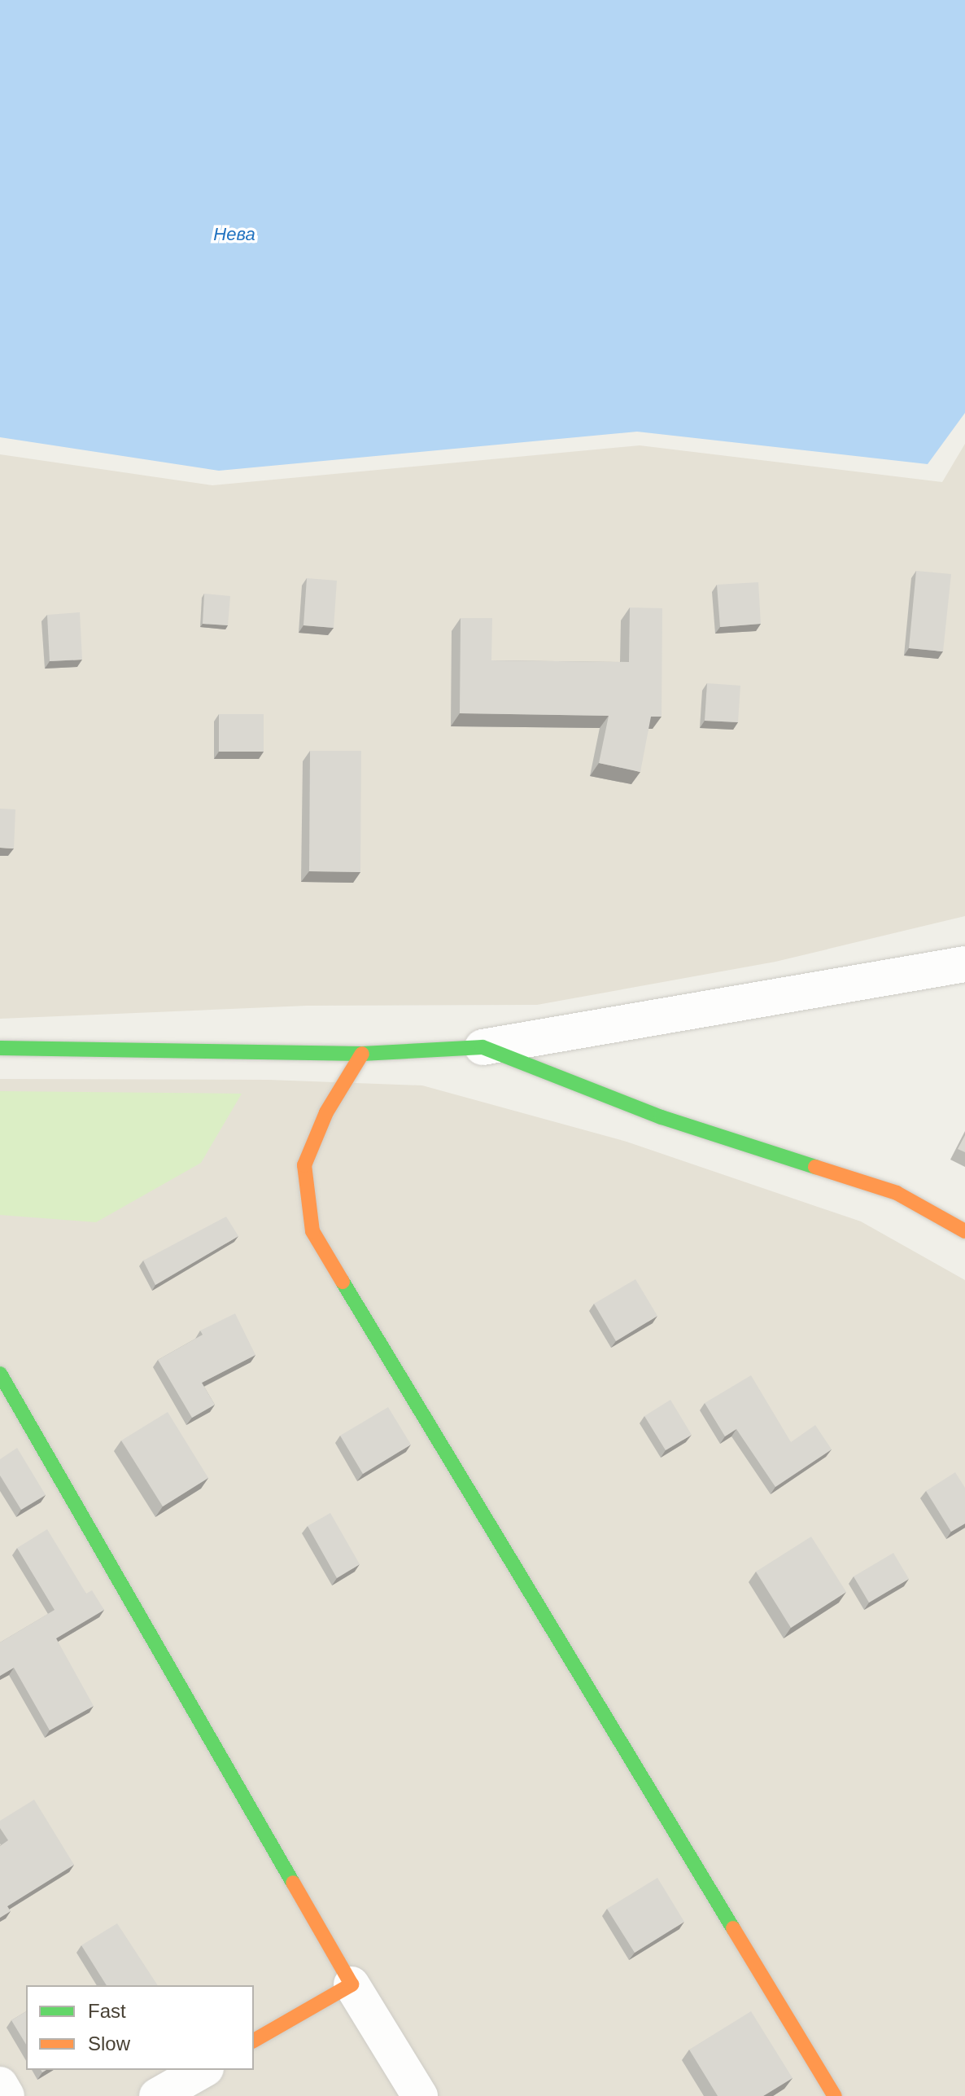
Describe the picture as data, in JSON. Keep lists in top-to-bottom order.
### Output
{
  "water": ["Нева"],
  "legend": ["Fast", "Slow"]
}
